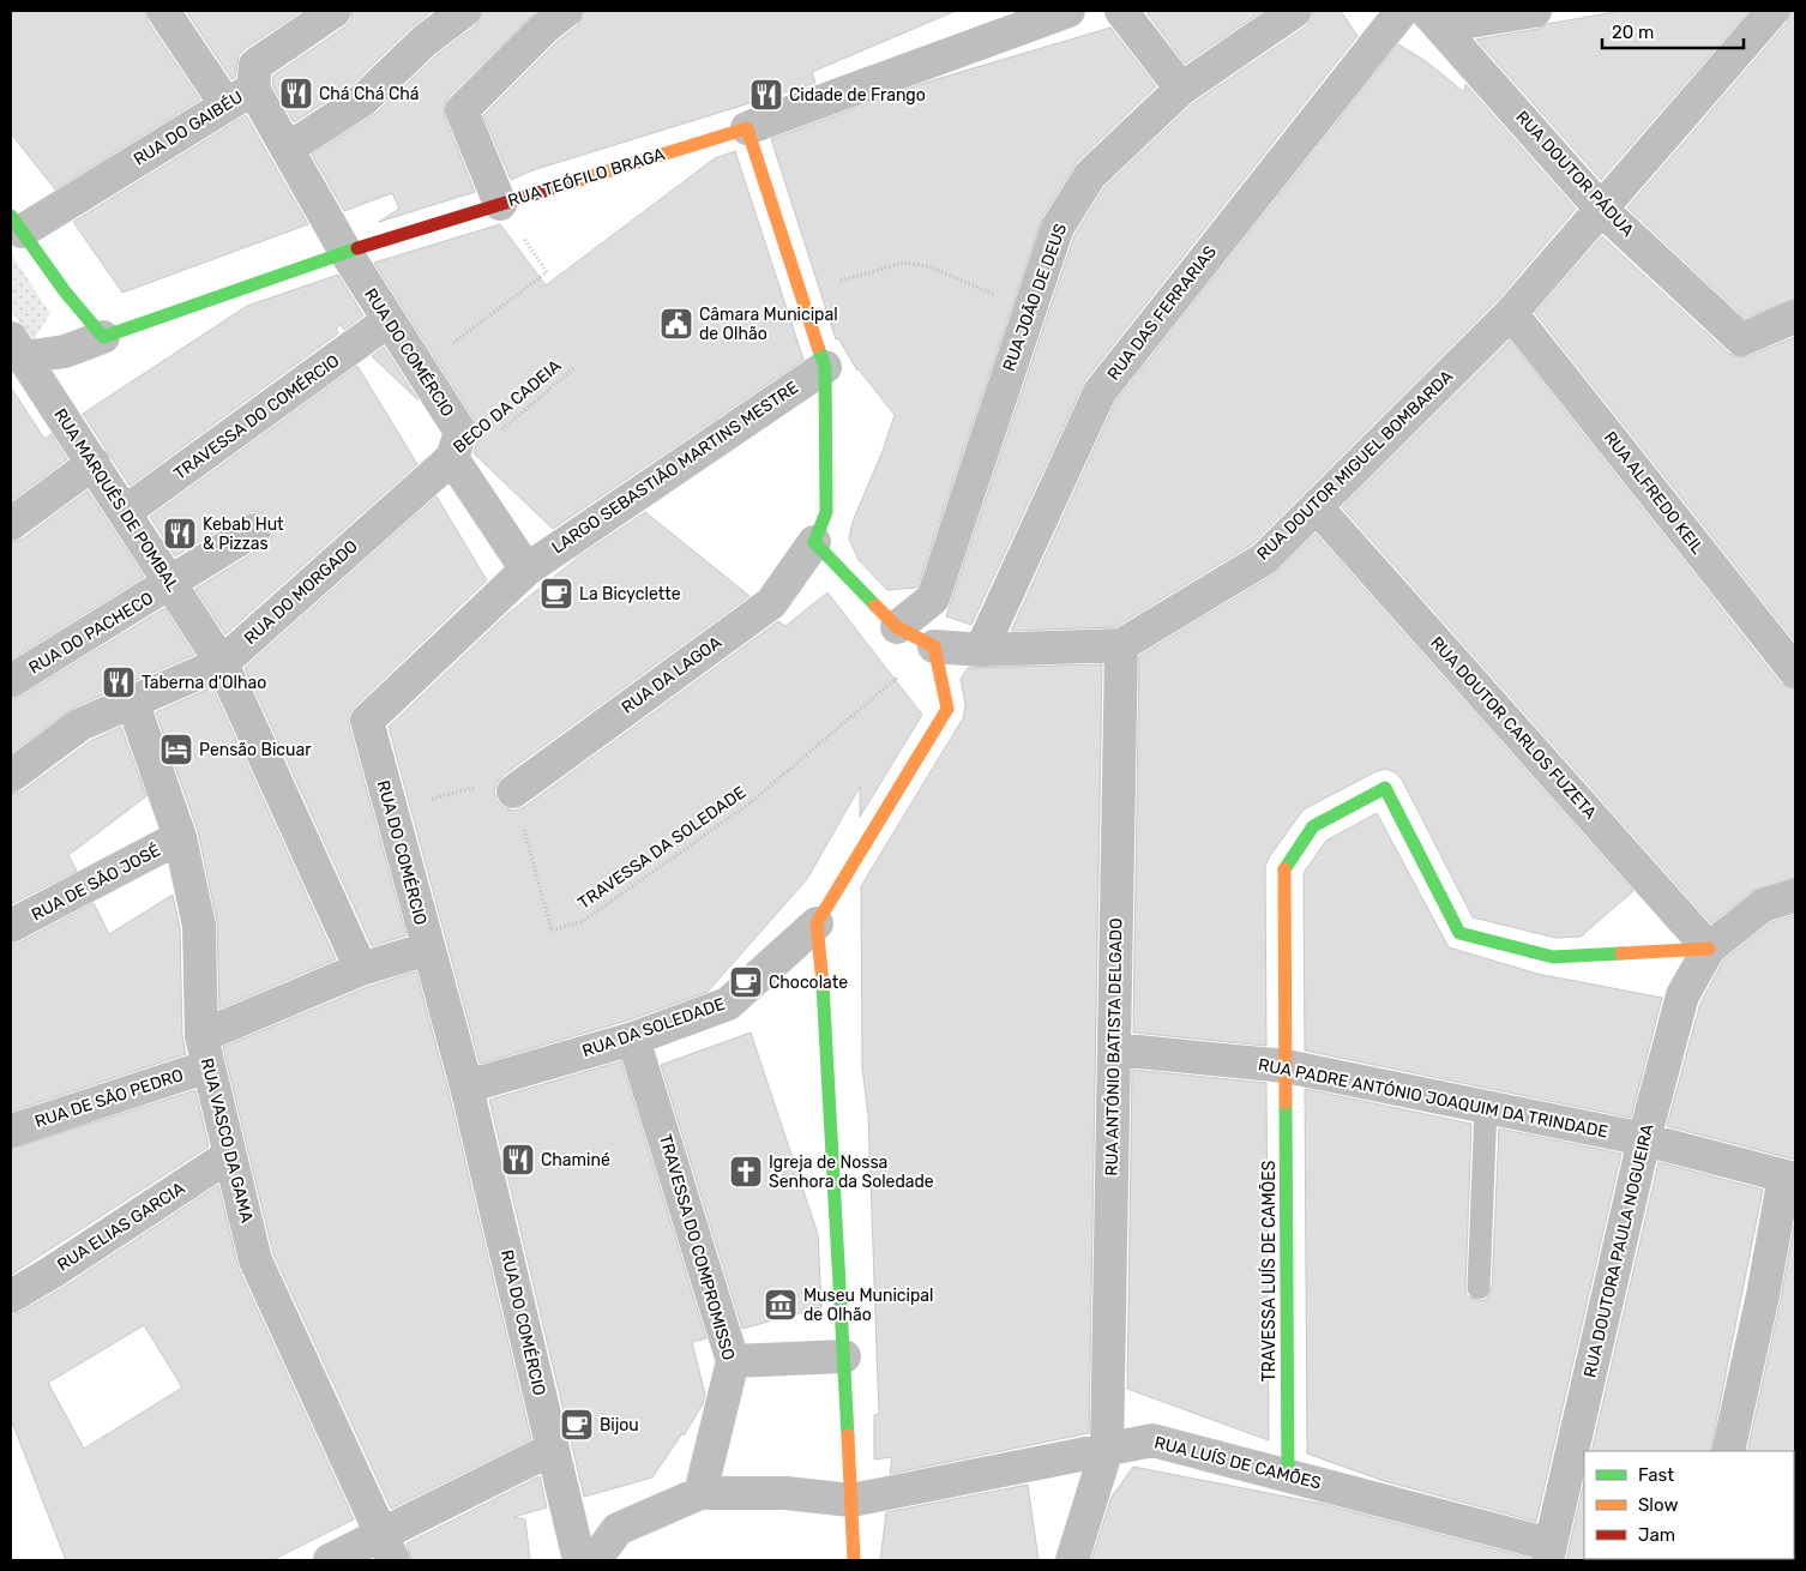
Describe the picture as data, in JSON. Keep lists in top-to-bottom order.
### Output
{
  "streets": {
    "street": [
      "RUA DO GAIBÉU",
      "RUA DOUTOR PÁDUA",
      "RUA TEÓFILO BRAGA",
      "RUA JOÃO DE DEUS",
      "RUA DAS FERRARIAS",
      "RUA DO COMÉRCIO",
      "TRAVESSA DO COMÉRCIO",
      "RUA DOUTOR MIGUEL BOMBARDA",
      "LARGO SEBASTIÃO MARTINS MESTRE",
      "RUA ALFREDO KEIL",
      "RUA MARQUÊS DE POMBAL",
      "RUA DO MORGADO",
      "RUA DO PACHECO",
      "RUA DA LAGOA",
      "RUA DOUTOR CARLOS FUZETA",
      "RUA DE SÃO JOSÉ",
      "RUA DA SOLEDADE",
      "RUA ANTÓNIO BATISTA DELGADO",
      "RUA DE SÃO PEDRO",
      "RUA PADRE ANTÓNIO JOAQUIM DA TRINDADE",
      "RUA VASCO DA GAMA",
      "RUA ELIAS GARCIA",
      "TRAVESSA DO COMPROMISSO",
      "RUA DOUTORA PAULA NOGUEIRA",
      "TRAVESSA LUÍS DE CAMÕES",
      "RUA LUÍS DE CAMÕES"
    ],
    "path": ["BECO DA CADEIA", "TRAVESSA DA SOLEDADE"]
  },
  "crossings": [
    ["RUA DO GAIBÉU", "RUA DO COMÉRCIO"],
    ["RUA DOUTOR PÁDUA", "RUA DOUTOR MIGUEL BOMBARDA"],
    ["RUA TEÓFILO BRAGA", "RUA DO COMÉRCIO"],
    ["RUA JOÃO DE DEUS", "RUA DOUTOR MIGUEL BOMBARDA"],
    ["RUA DAS FERRARIAS", "RUA DOUTOR MIGUEL BOMBARDA"],
    ["RUA DO COMÉRCIO", "BECO DA CADEIA"],
    ["RUA DO COMÉRCIO", "TRAVESSA DO COMÉRCIO"],
    ["RUA DO COMÉRCIO", "LARGO SEBASTIÃO MARTINS MESTRE"],
    ["RUA DO COMÉRCIO", "RUA DO MORGADO"],
    ["RUA DO COMÉRCIO", "RUA DA SOLEDADE"],
    ["RUA DO COMÉRCIO", "RUA DE SÃO PEDRO"],
    ["BECO DA CADEIA", "RUA DO MORGADO"],
    ["TRAVESSA DO COMÉRCIO", "RUA MARQUÊS DE POMBAL"],
    ["RUA DOUTOR MIGUEL BOMBARDA", "RUA ALFREDO KEIL"],
    ["RUA DOUTOR MIGUEL BOMBARDA", "RUA DA LAGOA"],
    ["RUA DOUTOR MIGUEL BOMBARDA", "RUA DOUTOR CARLOS FUZETA"],
    ["RUA DOUTOR MIGUEL BOMBARDA", "TRAVESSA DA SOLEDADE"],
    ["RUA DOUTOR MIGUEL BOMBARDA", "RUA ANTÓNIO BATISTA DELGADO"],
    ["RUA MARQUÊS DE POMBAL", "RUA DO MORGADO"],
    ["RUA MARQUÊS DE POMBAL", "RUA DO PACHECO"],
    ["RUA MARQUÊS DE POMBAL", "RUA DE SÃO PEDRO"],
    ["RUA DO MORGADO", "RUA VASCO DA GAMA"],
    ["RUA DA LAGOA", "TRAVESSA DA SOLEDADE"],
    ["RUA DOUTOR CARLOS FUZETA", "RUA DOUTORA PAULA NOGUEIRA"],
    ["RUA DOUTOR CARLOS FUZETA", "TRAVESSA LUÍS DE CAMÕES"],
    ["RUA DE SÃO JOSÉ", "RUA VASCO DA GAMA"],
    ["RUA DA SOLEDADE", "TRAVESSA DO COMPROMISSO"],
    ["RUA ANTÓNIO BATISTA DELGADO", "RUA PADRE ANTÓNIO JOAQUIM DA TRINDADE"],
    ["RUA ANTÓNIO BATISTA DELGADO", "RUA LUÍS DE CAMÕES"],
    ["RUA DE SÃO PEDRO", "RUA VASCO DA GAMA"],
    ["RUA PADRE ANTÓNIO JOAQUIM DA TRINDADE", "RUA DOUTORA PAULA NOGUEIRA"],
    ["RUA PADRE ANTÓNIO JOAQUIM DA TRINDADE", "TRAVESSA LUÍS DE CAMÕES"],
    ["RUA VASCO DA GAMA", "RUA ELIAS GARCIA"],
    ["TRAVESSA DO COMPROMISSO", "RUA LUÍS DE CAMÕES"],
    ["RUA DOUTORA PAULA NOGUEIRA", "TRAVESSA LUÍS DE CAMÕES"],
    ["RUA DOUTORA PAULA NOGUEIRA", "RUA LUÍS DE CAMÕES"],
    ["TRAVESSA LUÍS DE CAMÕES", "RUA LUÍS DE CAMÕES"]
  ],
  "places": {
    "restaurant": [
      "Chá Chá Chá",
      "Cidade de Frango",
      "Kebab Hut & Pizzas",
      "Taberna d'Olhao",
      "Chaminé"
    ],
    "public building": ["Câmara Municipal de Olhão"],
    "cafe": ["La Bicyclette", "Chocolate", "Bijou"],
    "hotel": ["Pensão Bicuar"],
    "church": ["Igreja de Nossa Senhora da Soledade"],
    "museum": ["Museu Municipal de Olhão"]
  },
  "legend": ["Fast", "Slow", "Jam"],
  "scale_bar": "20 m"
}
